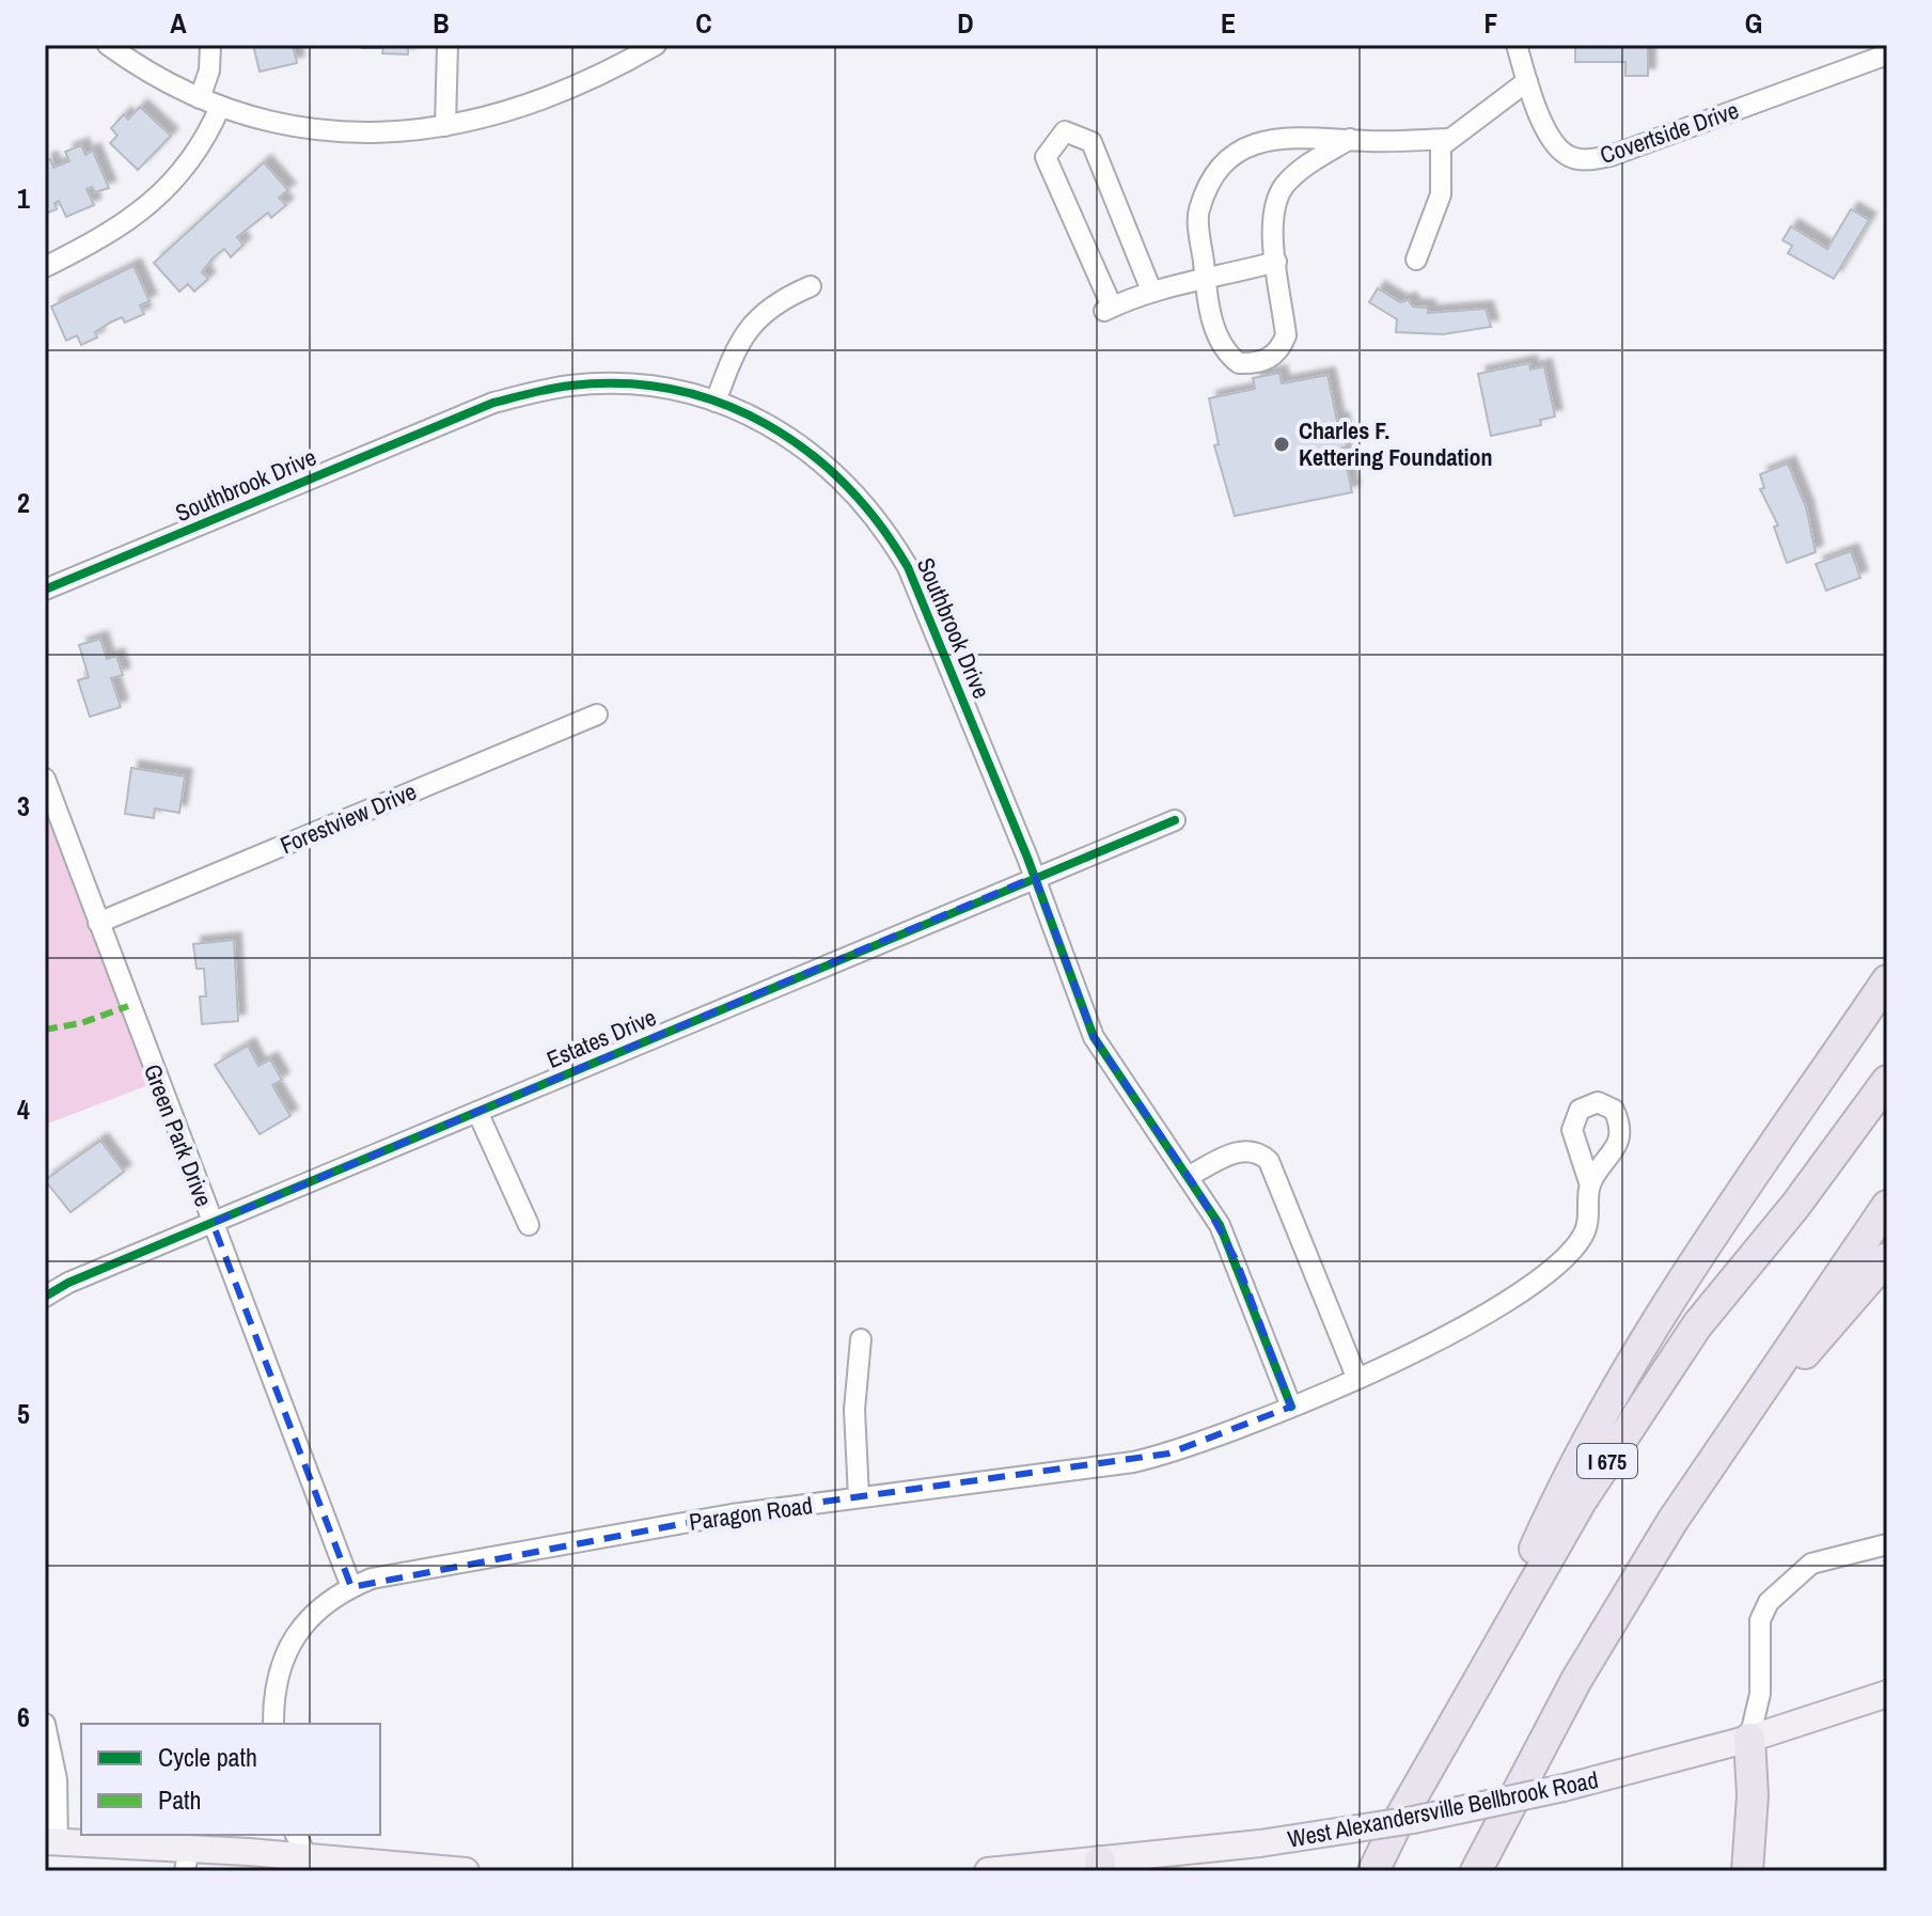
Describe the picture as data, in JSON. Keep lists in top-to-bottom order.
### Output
{
  "streets": {
    "highway": ["I 675"],
    "main road": ["West Alexandersville Bellbrook Road"],
    "street": [
      "Covertside Drive",
      "Southbrook Drive",
      "Forestview Drive",
      "Estates Drive",
      "Green Park Drive",
      "Paragon Road"
    ]
  },
  "crossings": [
    ["Southbrook Drive", "Estates Drive"],
    ["Southbrook Drive", "Paragon Road"],
    ["Forestview Drive", "Green Park Drive"],
    ["Estates Drive", "Green Park Drive"],
    ["Green Park Drive", "Paragon Road"]
  ],
  "places": ["Charles F. Kettering Foundation"],
  "legend": ["Cycle path", "Path"],
  "grid": {
    "columns": [
      "A",
      "B",
      "C",
      "D",
      "E",
      "F",
      "G"
    ],
    "rows": [
      "1",
      "2",
      "3",
      "4",
      "5",
      "6"
    ]
  }
}
